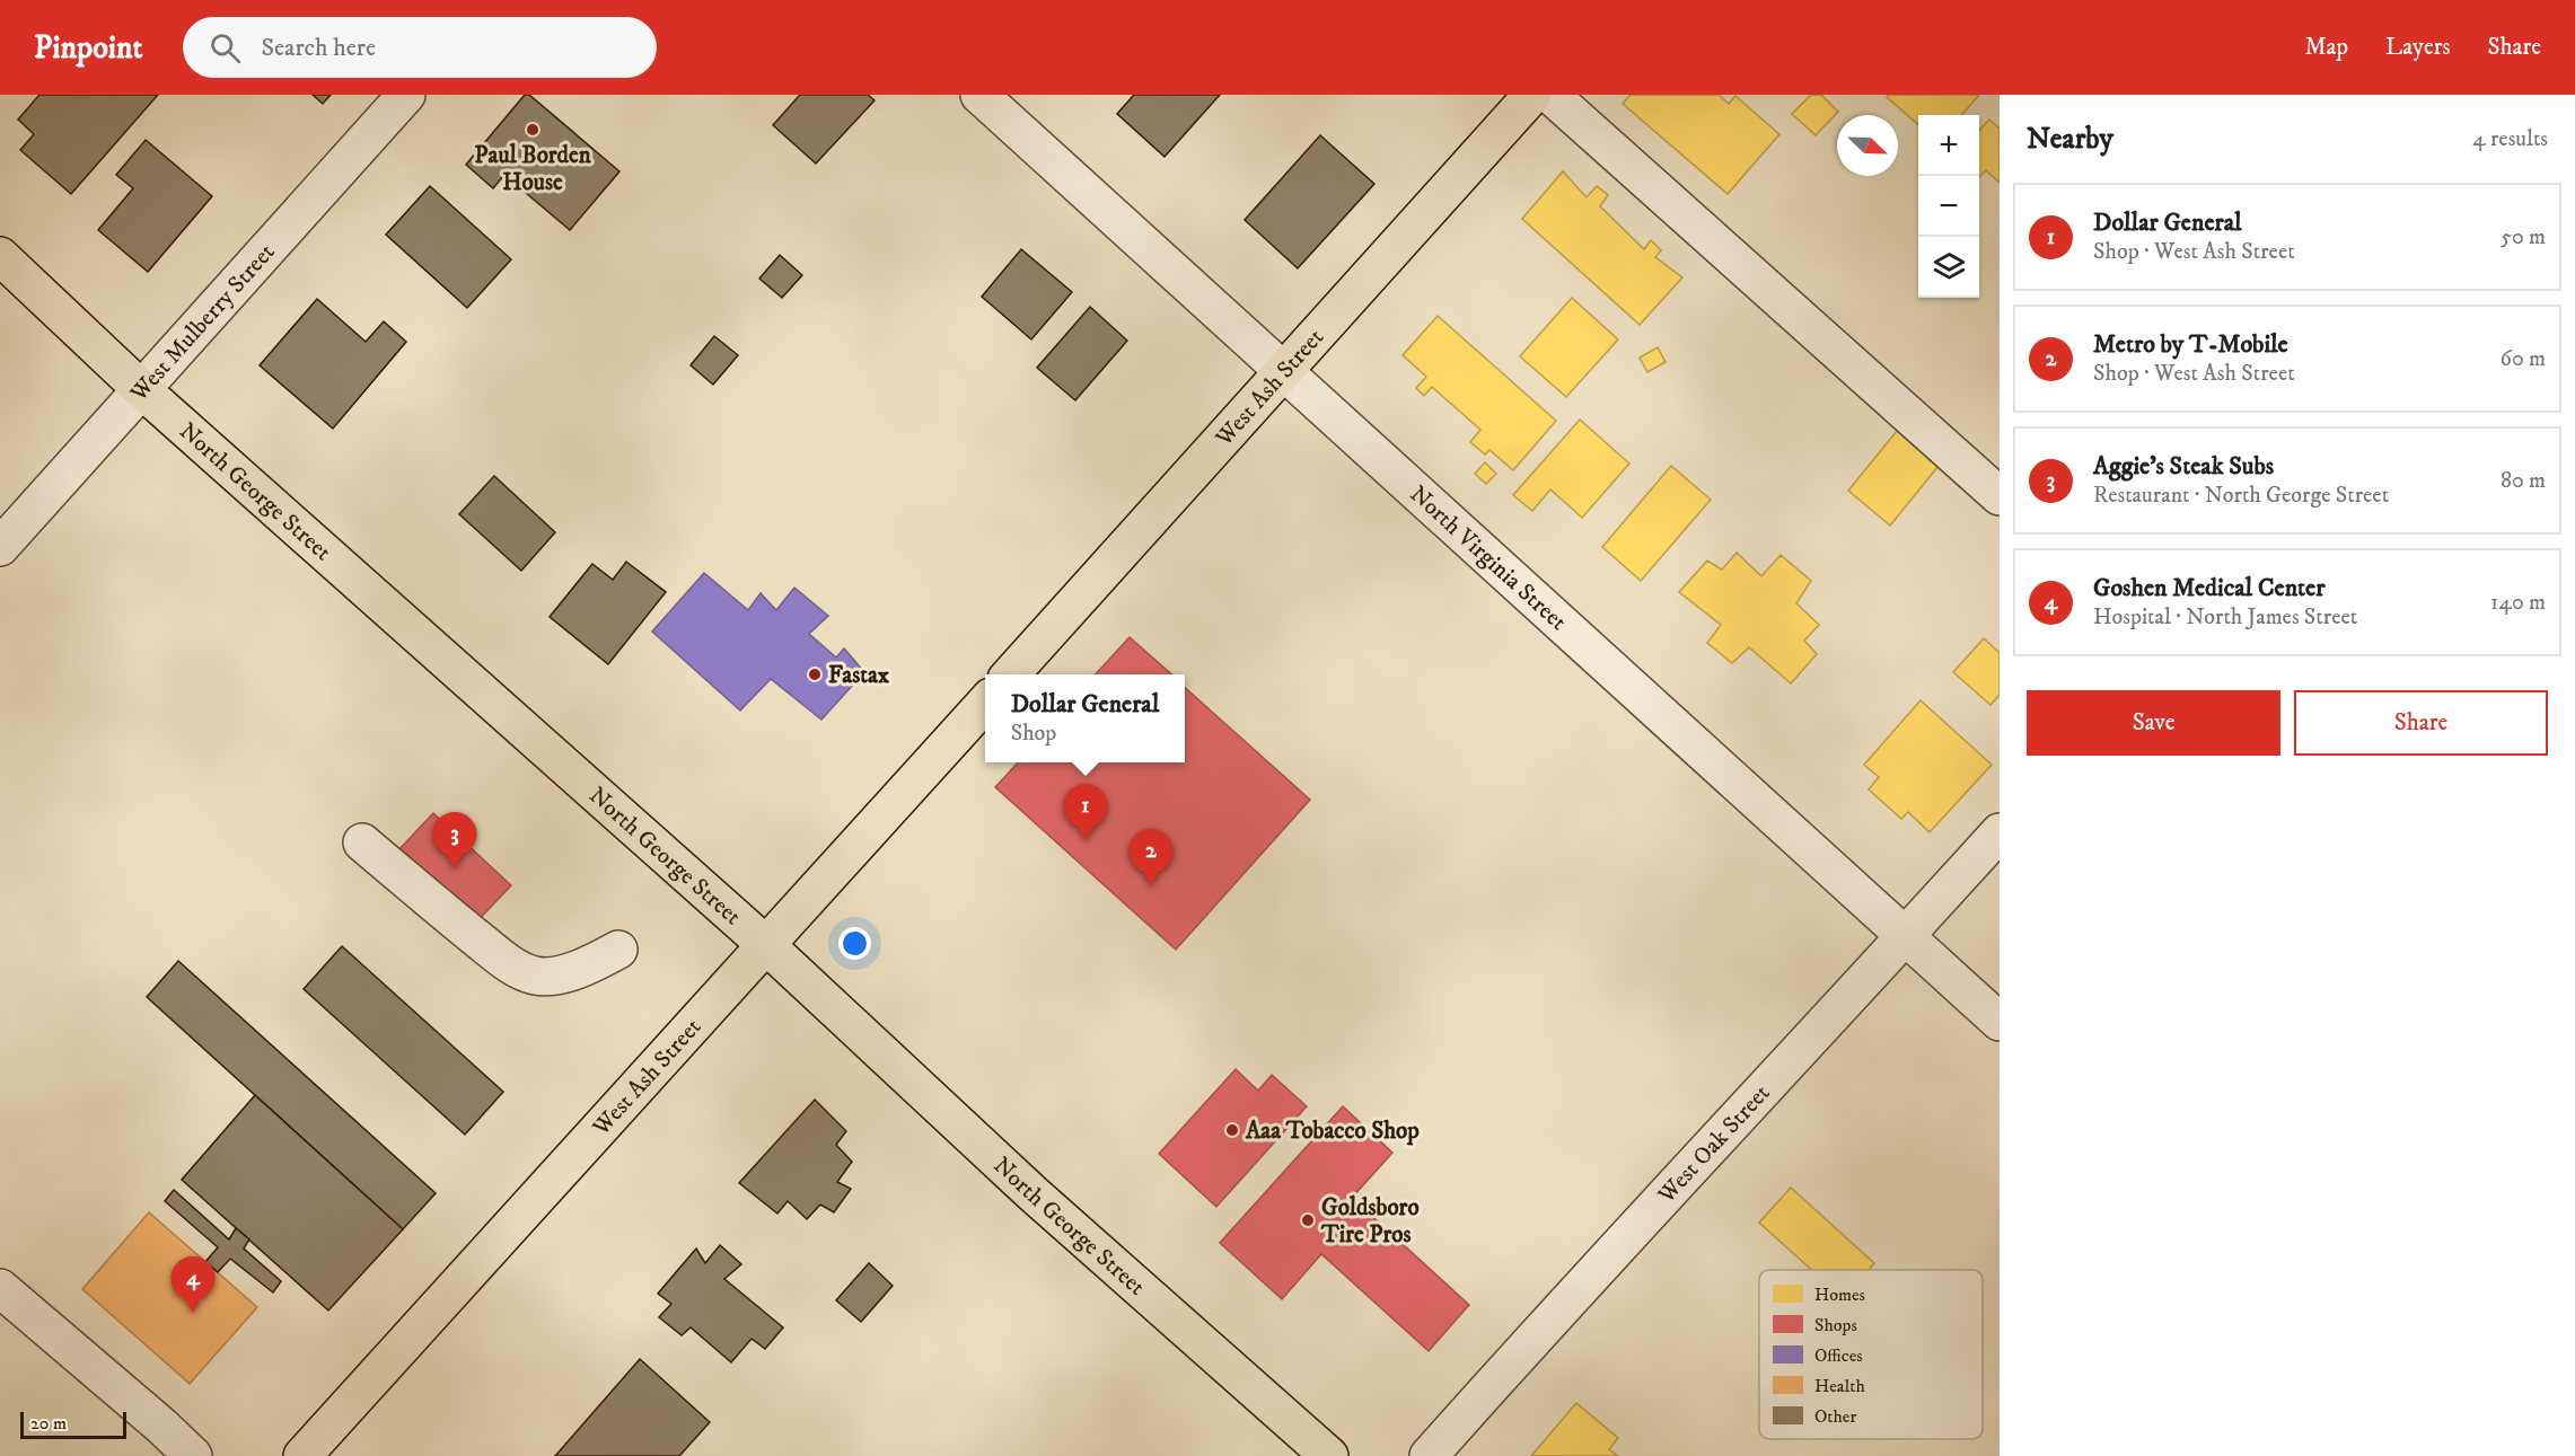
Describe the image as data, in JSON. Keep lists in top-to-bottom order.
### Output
{
  "streets": {
    "main road": ["West Ash Street", "North George Street"],
    "street": ["West Mulberry Street", "North Virginia Street", "West Oak Street"]
  },
  "crossings": [
    ["West Mulberry Street", "North George Street"],
    ["West Ash Street", "North George Street"],
    ["West Ash Street", "North Virginia Street"],
    ["North Virginia Street", "West Oak Street"]
  ],
  "places": [
    "Paul Borden House",
    "Fastax",
    "Aaa Tobacco Shop",
    "Goldsboro Tire Pros"
  ],
  "legend": [
    "Homes",
    "Shops",
    "Offices",
    "Health",
    "Other"
  ],
  "scale_bar": "20 m",
  "north": "bottom right",
  "page": {
    "header": "Pinpoint",
    "search": "Search here",
    "nav": ["Map", "Layers", "Share"],
    "heading": ["Nearby", "4 results"],
    "map_buttons": ["+", "−"],
    "list": [
      {
        "mark": "1",
        "name": "Dollar General",
        "note": "Shop · West Ash Street",
        "value": "50 m"
      },
      {
        "mark": "2",
        "name": "Metro by T-Mobile",
        "note": "Shop · West Ash Street",
        "value": "60 m"
      },
      {
        "mark": "3",
        "name": "Aggie's Steak Subs",
        "note": "Restaurant · North George Street",
        "value": "80 m"
      },
      {
        "mark": "4",
        "name": "Goshen Medical Center",
        "note": "Hospital · North James Street",
        "value": "140 m"
      }
    ],
    "buttons": ["Save", "Share"],
    "popup": ["Dollar General", "Shop"],
    "pins": [
      "1",
      "3",
      "2",
      "4"
    ],
    "scale": "20 m"
  }
}
